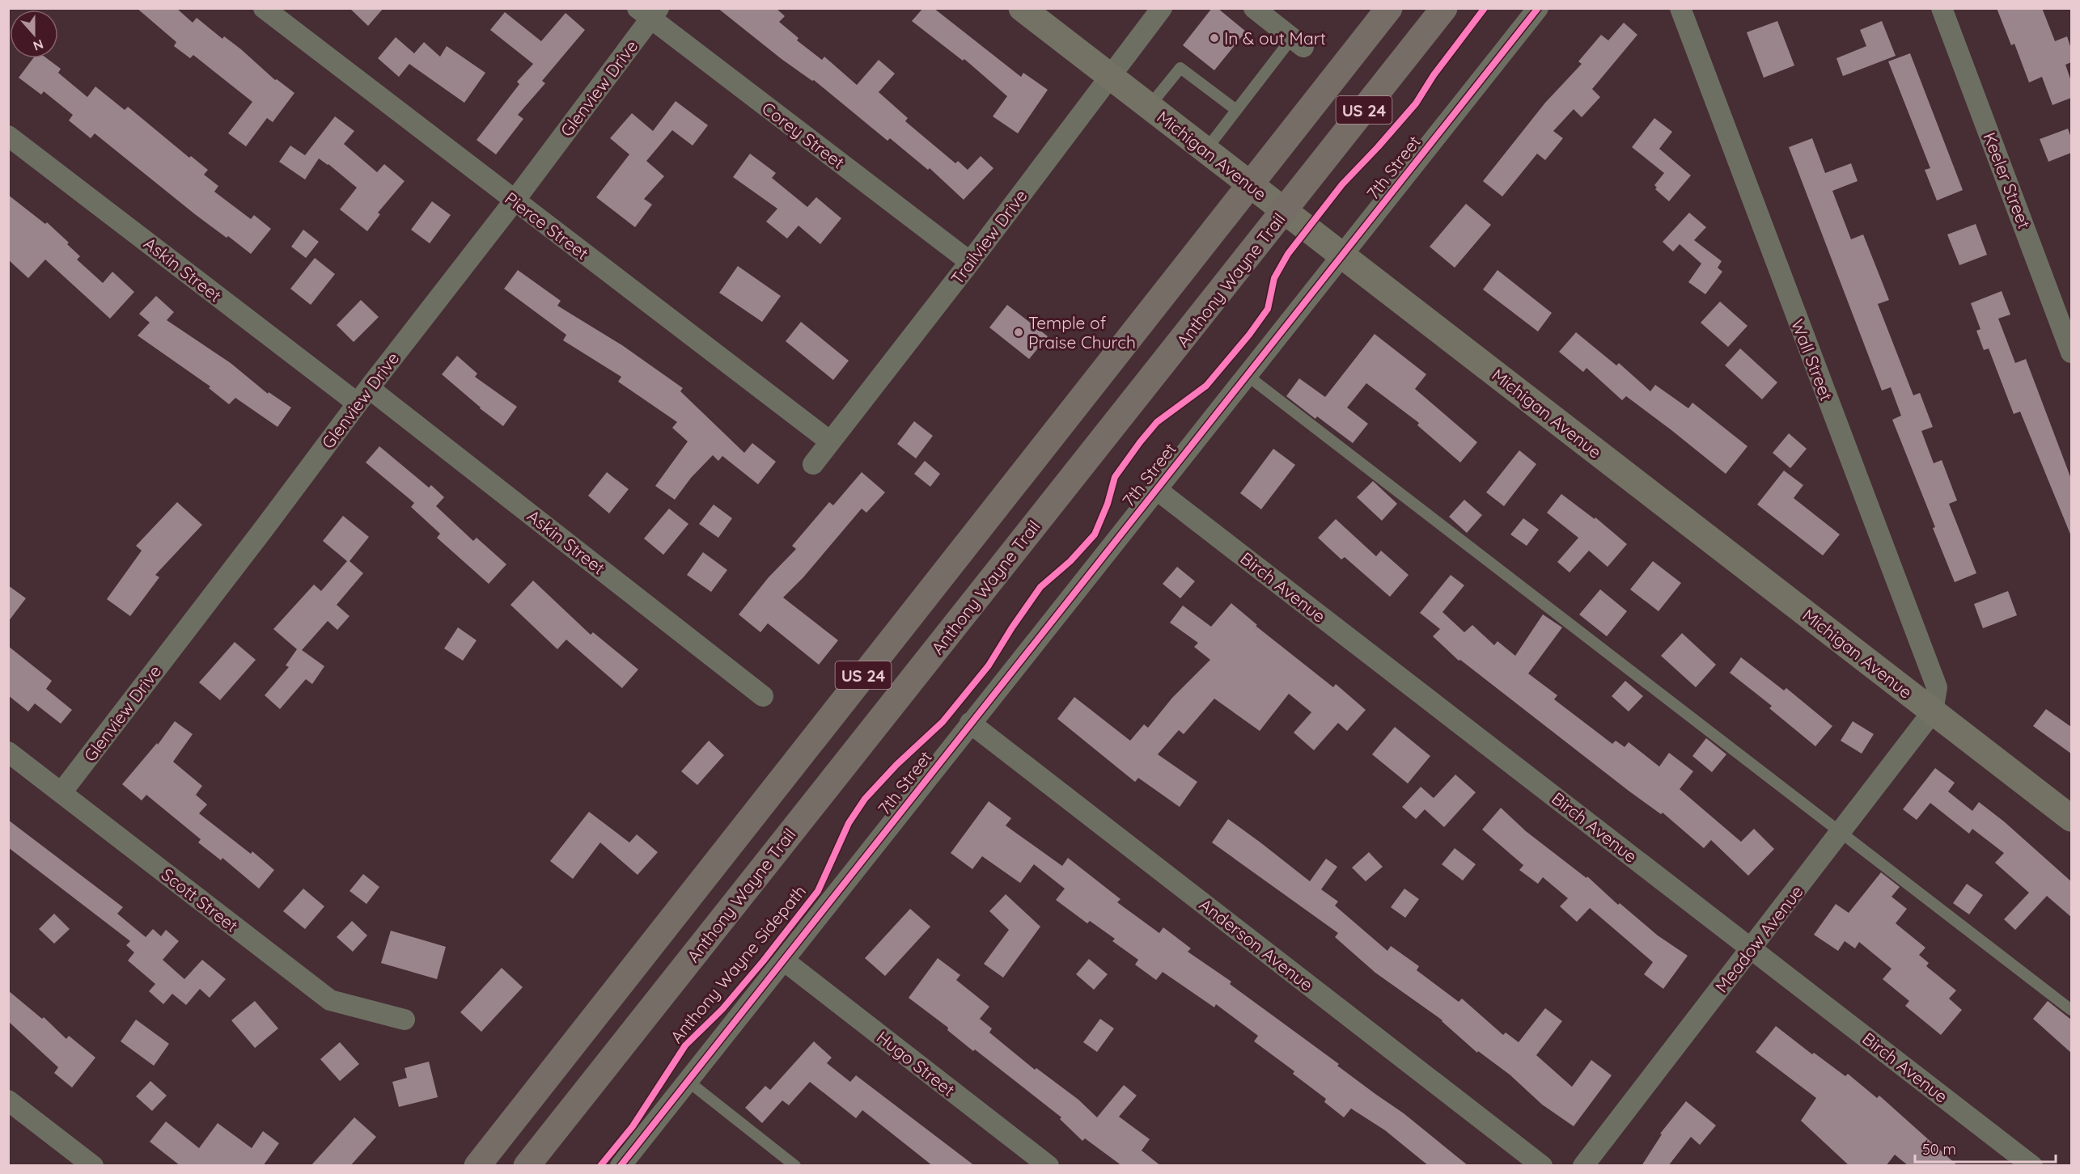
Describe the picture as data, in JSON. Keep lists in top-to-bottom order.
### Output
{
  "streets": {
    "highway": ["US 24", "Anthony Wayne Trail"],
    "street": [
      "Glenview Drive",
      "Corey Street",
      "Michigan Avenue",
      "7th Street",
      "Keeler Street",
      "Pierce Street",
      "Trailview Drive",
      "Askin Street",
      "Wall Street",
      "Birch Avenue",
      "Scott Street",
      "Meadow Avenue",
      "Anderson Avenue",
      "Hugo Street"
    ],
    "cycle path": ["Anthony Wayne Sidepath"]
  },
  "crossings": [
    ["Glenview Drive", "Corey Street"],
    ["Glenview Drive", "Pierce Street"],
    ["Glenview Drive", "Askin Street"],
    ["Glenview Drive", "Scott Street"],
    ["US 24", "Michigan Avenue"],
    ["Corey Street", "Trailview Drive"],
    ["Michigan Avenue", "7th Street"],
    ["Michigan Avenue", "Trailview Drive"],
    ["Michigan Avenue", "Anthony Wayne Trail"],
    ["Michigan Avenue", "Wall Street"],
    ["Michigan Avenue", "Meadow Avenue"],
    ["7th Street", "Birch Avenue"],
    ["7th Street", "Anderson Avenue"],
    ["7th Street", "Hugo Street"],
    ["Pierce Street", "Trailview Drive"],
    ["Wall Street", "Meadow Avenue"],
    ["Birch Avenue", "Meadow Avenue"]
  ],
  "places": ["In & out Mart", "Temple of Praise Church"],
  "scale_bar": "50 m",
  "north": "bottom"
}
